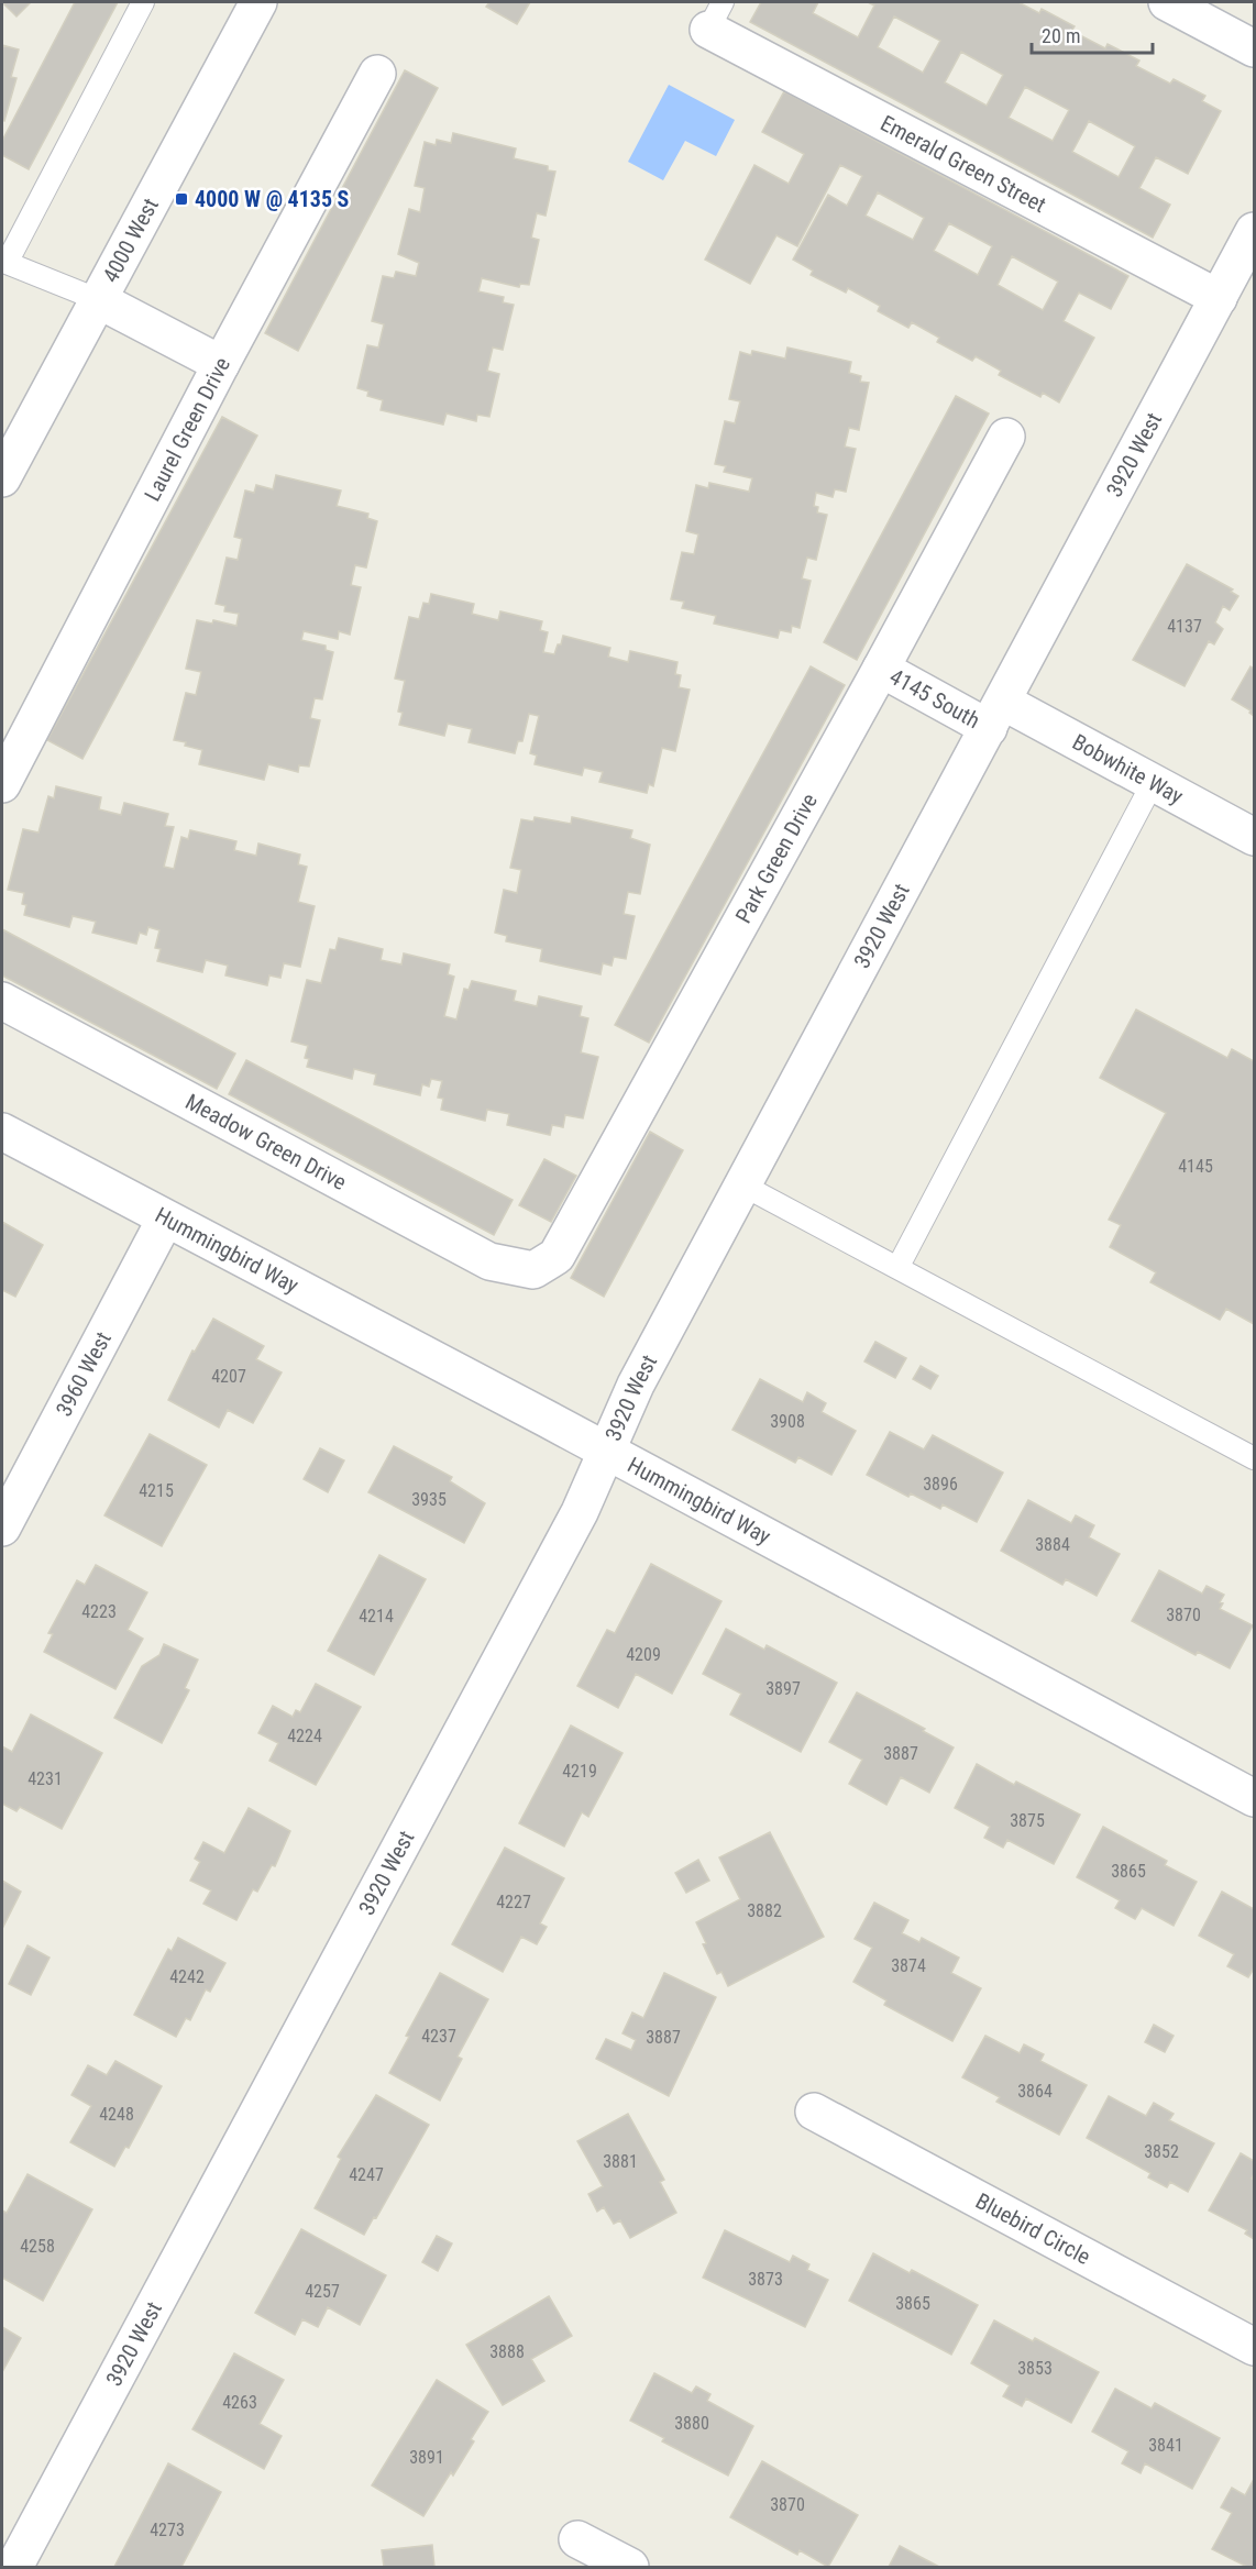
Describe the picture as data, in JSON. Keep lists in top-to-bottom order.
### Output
{
  "streets": {
    "street": [
      "Emerald Green Street",
      "4000 West",
      "Laurel Green Drive",
      "3920 West",
      "4145 South",
      "Bobwhite Way",
      "Park Green Drive",
      "Meadow Green Drive",
      "Hummingbird Way",
      "3960 West",
      "Bluebird Circle"
    ]
  },
  "crossings": [
    ["Emerald Green Street", "3920 West"],
    ["3920 West", "4145 South"],
    ["3920 West", "Bobwhite Way"],
    ["3920 West", "Hummingbird Way"],
    ["4145 South", "Bobwhite Way"],
    ["4145 South", "Park Green Drive"],
    ["Park Green Drive", "Meadow Green Drive"],
    ["Hummingbird Way", "3960 West"]
  ],
  "places": {
    "transit": ["4000 W @ 4135 S"]
  },
  "house_numbers": [
    "4137",
    "4145",
    "4207",
    "3908",
    "3896",
    "4215",
    "3935",
    "3884",
    "4223",
    "3870",
    "4214",
    "4209",
    "3897",
    "4224",
    "3887",
    "4219",
    "4231",
    "3875",
    "3865",
    "4227",
    "3882",
    "3874",
    "4242",
    "4237",
    "3887",
    "3864",
    "4248",
    "3852",
    "3881",
    "4247",
    "4258",
    "3873",
    "4257",
    "3865",
    "3888",
    "3853",
    "4263",
    "3880",
    "3841",
    "3891",
    "3870",
    "4273"
  ],
  "scale_bar": "20 m"
}
